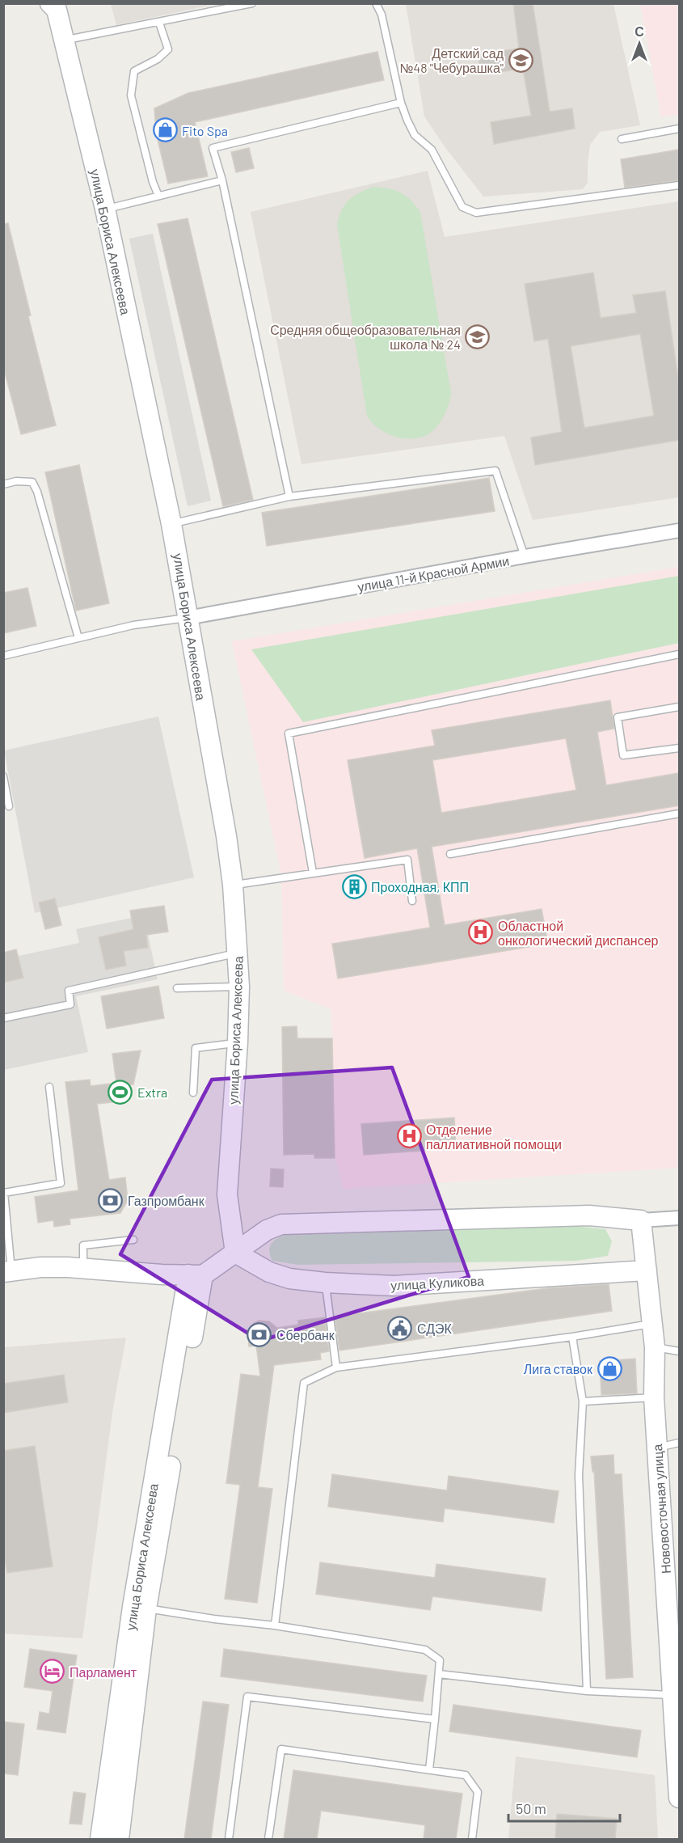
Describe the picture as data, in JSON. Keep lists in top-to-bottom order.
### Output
{
  "streets": {
    "main road": ["улица Бориса Алексеева", "улица Куликова", "Нововосточная улица"],
    "street": ["улица 11-й Красной Армии"]
  },
  "crossings": [
    ["улица Бориса Алексеева", "улица 11-й Красной Армии"],
    ["улица Бориса Алексеева", "улица Куликова"],
    ["улица Куликова", "Нововосточная улица"]
  ],
  "places": {
    "school or university": ["Детский сад №48 \"Чебурашка\"", "Средняя общеобразовательная школа № 24"],
    "shop": ["Fito Spa", "Лига ставок"],
    "building": ["Проходная, КПП"],
    "hospital": ["Областной онкологический диспансер", "Отделение паллиативной помощи"],
    "sports": ["Extra"],
    "bank": ["Газпромбанк", "Сбербанк"],
    "public building": ["СДЭК"],
    "hotel": ["Парламент"]
  },
  "scale_bar": "50 m",
  "north": "top"
}
